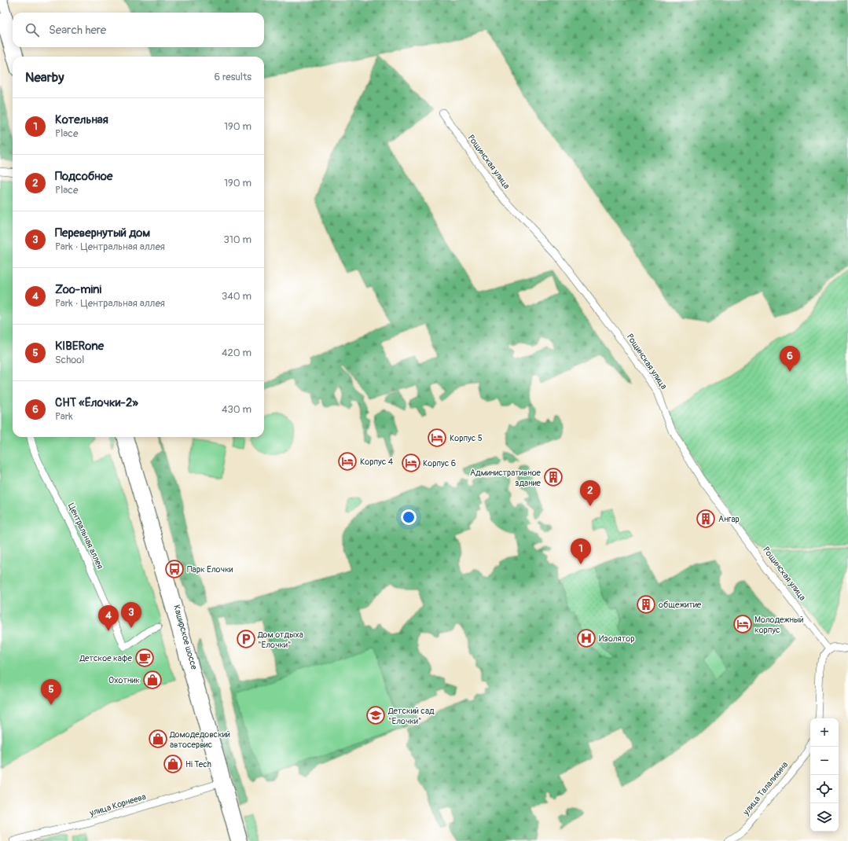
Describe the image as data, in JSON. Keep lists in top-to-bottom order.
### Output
{
  "streets": {
    "main road": ["Каширское шоссе"],
    "street": [
      "Рощинская улица",
      "Центральная аллея",
      "улица Талалихина",
      "улица Корнеева"
    ]
  },
  "crossings": [
    ["Каширское шоссе", "улица Корнеева"]
  ],
  "places": {
    "hotel": [
      "Корпус 5",
      "Корпус 4",
      "Корпус 6",
      "Молодежный корпус"
    ],
    "building": ["Административное здание", "Ангар", "общежитие"],
    "bus stop": ["Парк Ёлочки"],
    "hospital": ["Изолятор"],
    "parking": ["Дом отдыха \"Ёлочки\""],
    "cafe": ["Детское кафе"],
    "shop": ["Охотник", "Домодедовский автосервис", "Hi Tech"],
    "school or university": ["Детский сад \"Елочки\""]
  },
  "page": {
    "search": "Search here",
    "heading": ["Nearby", "6 results"],
    "list": [
      {
        "mark": "1",
        "name": "Котельная",
        "note": "Place",
        "value": "190 m"
      },
      {
        "mark": "2",
        "name": "Подсобное",
        "note": "Place",
        "value": "190 m"
      },
      {
        "mark": "3",
        "name": "Перевернутый дом",
        "note": "Park · Центральная аллея",
        "value": "310 m"
      },
      {
        "mark": "4",
        "name": "Zoo-mini",
        "note": "Park · Центральная аллея",
        "value": "340 m"
      },
      {
        "mark": "5",
        "name": "KIBERone",
        "note": "School",
        "value": "420 m"
      },
      {
        "mark": "6",
        "name": "СНТ «Ёлочки-2»",
        "note": "Park",
        "value": "430 m"
      }
    ],
    "pins": [
      "6",
      "2",
      "1",
      "3",
      "4",
      "5"
    ],
    "map_buttons": ["+", "−"]
  }
}
